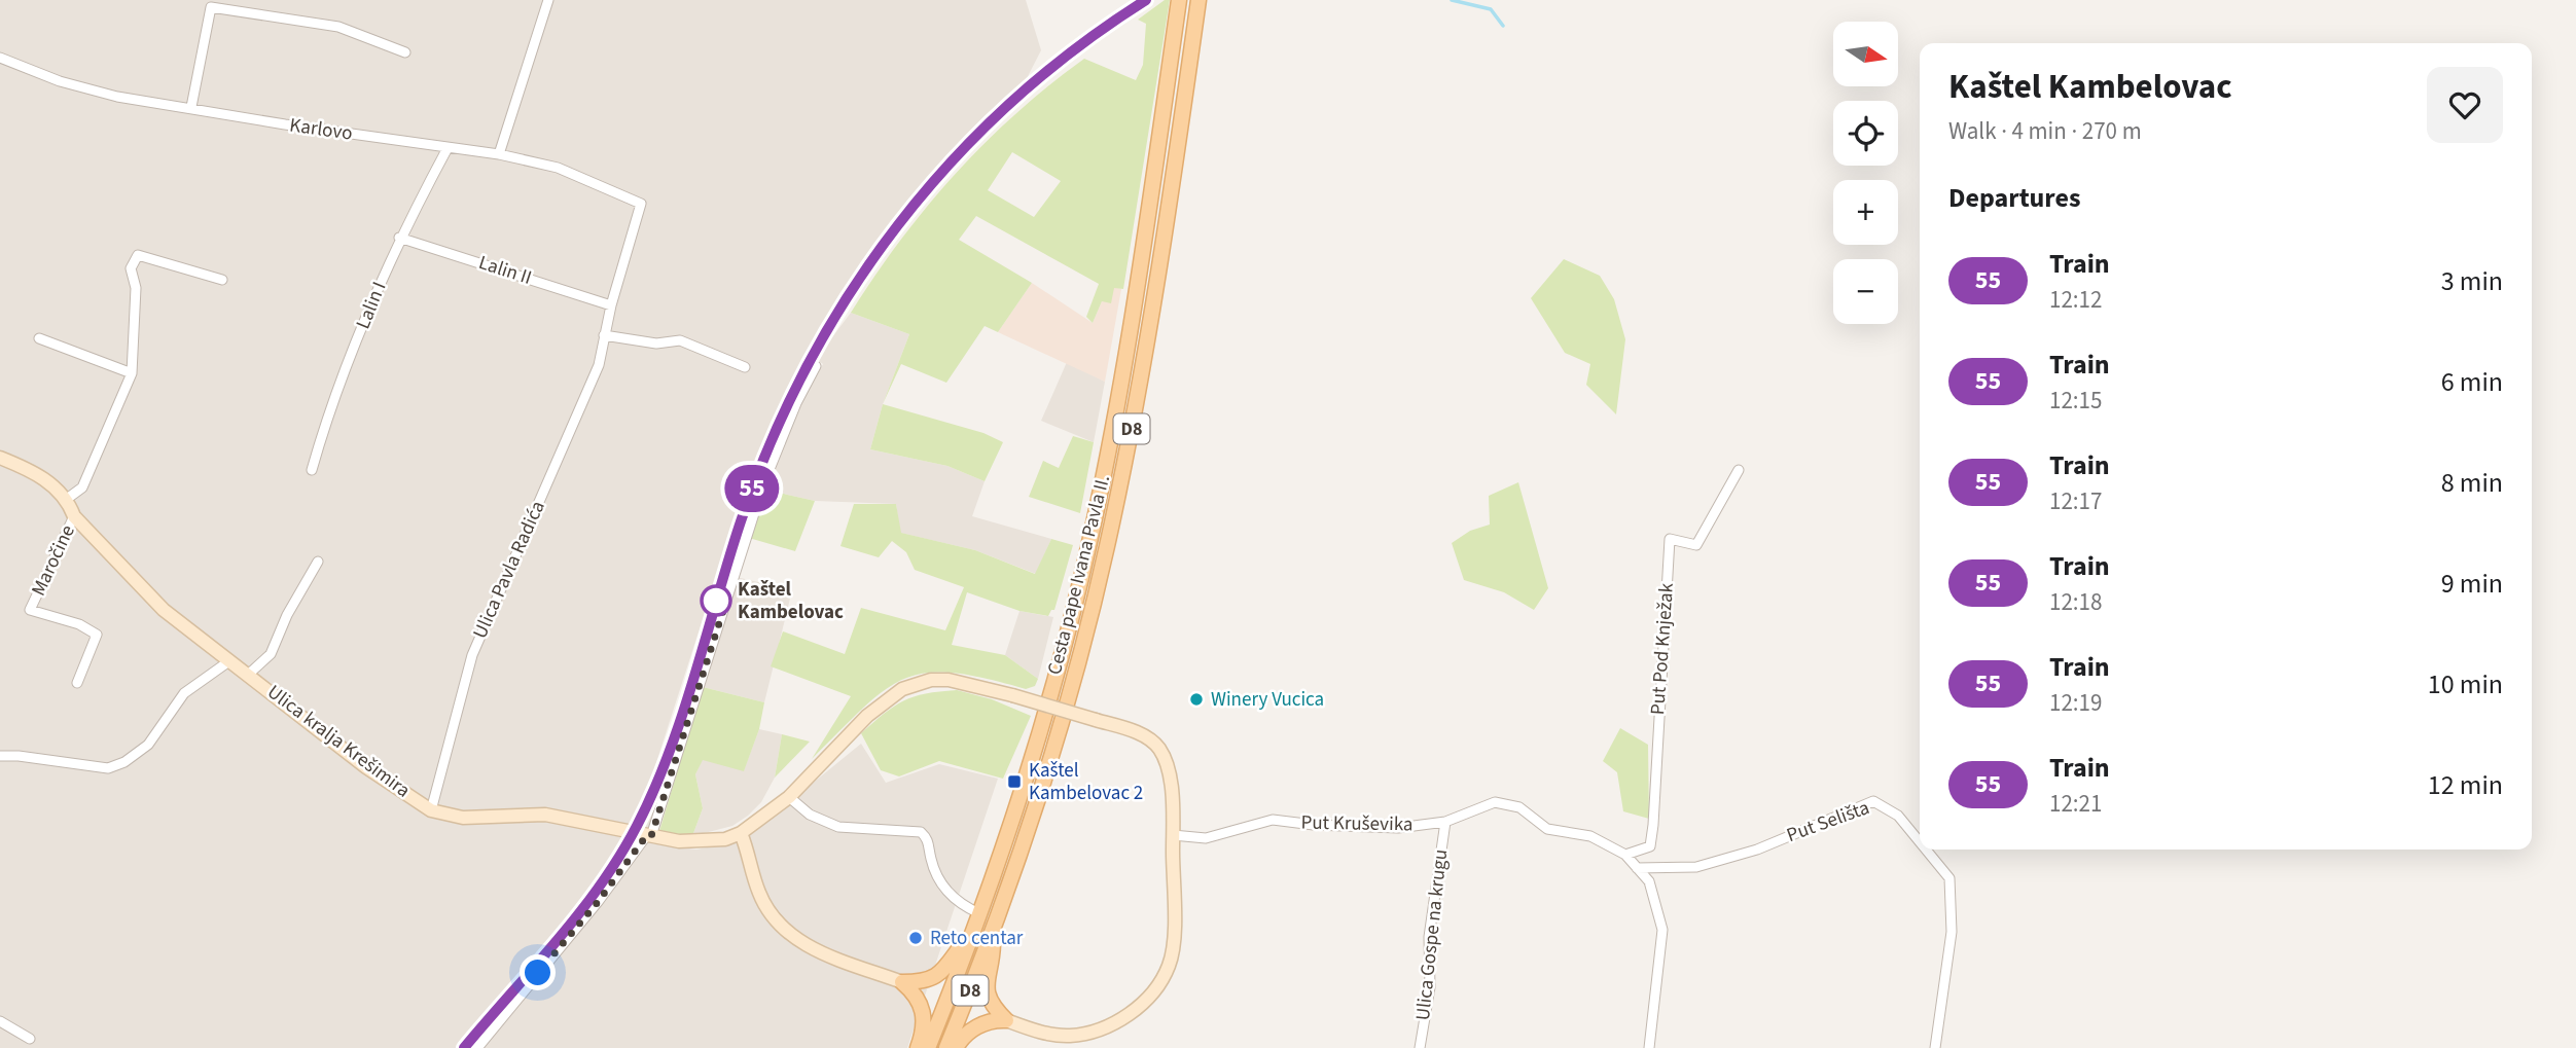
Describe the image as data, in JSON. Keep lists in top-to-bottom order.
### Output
{
  "streets": {
    "main road": ["D8", "Cesta pape Ivana Pavla II."],
    "street": [
      "Karlovo",
      "Lalin II",
      "Lalin I",
      "Maročine",
      "Ulica Pavla Radića",
      "Put Pod Knježak",
      "Ulica kralja Krešimira",
      "Put Selišta",
      "Put Kruševika",
      "Ulica Gospe na krugu"
    ]
  },
  "crossings": [
    ["Karlovo", "Lalin I"],
    ["Karlovo", "Ulica Pavla Radića"],
    ["Lalin II", "Lalin I"],
    ["Lalin II", "Ulica Pavla Radića"],
    ["Maročine", "Ulica kralja Krešimira"],
    ["Ulica Pavla Radića", "Ulica kralja Krešimira"],
    ["Put Pod Knježak", "Put Kruševika"],
    ["Ulica kralja Krešimira", "Put Kruševika"],
    ["Put Selišta", "Put Kruševika"],
    ["Put Kruševika", "Ulica Gospe na krugu"]
  ],
  "places": {
    "other": ["Kaštel Kambelovac", "Winery Vucica", "Reto centar"],
    "transit": ["Kaštel Kambelovac 2"]
  },
  "north": "right",
  "page": {
    "on_map": "55",
    "map_buttons": ["+", "−"],
    "heading": [
      ["Kaštel Kambelovac", "Walk · 4 min · 270 m"],
      "Departures"
    ],
    "list": [
      {
        "mark": "55",
        "name": "Train",
        "note": "12:12",
        "value": "3 min"
      },
      {
        "mark": "55",
        "name": "Train",
        "note": "12:15",
        "value": "6 min"
      },
      {
        "mark": "55",
        "name": "Train",
        "note": "12:17",
        "value": "8 min"
      },
      {
        "mark": "55",
        "name": "Train",
        "note": "12:18",
        "value": "9 min"
      },
      {
        "mark": "55",
        "name": "Train",
        "note": "12:19",
        "value": "10 min"
      },
      {
        "mark": "55",
        "name": "Train",
        "note": "12:21",
        "value": "12 min"
      }
    ]
  }
}
